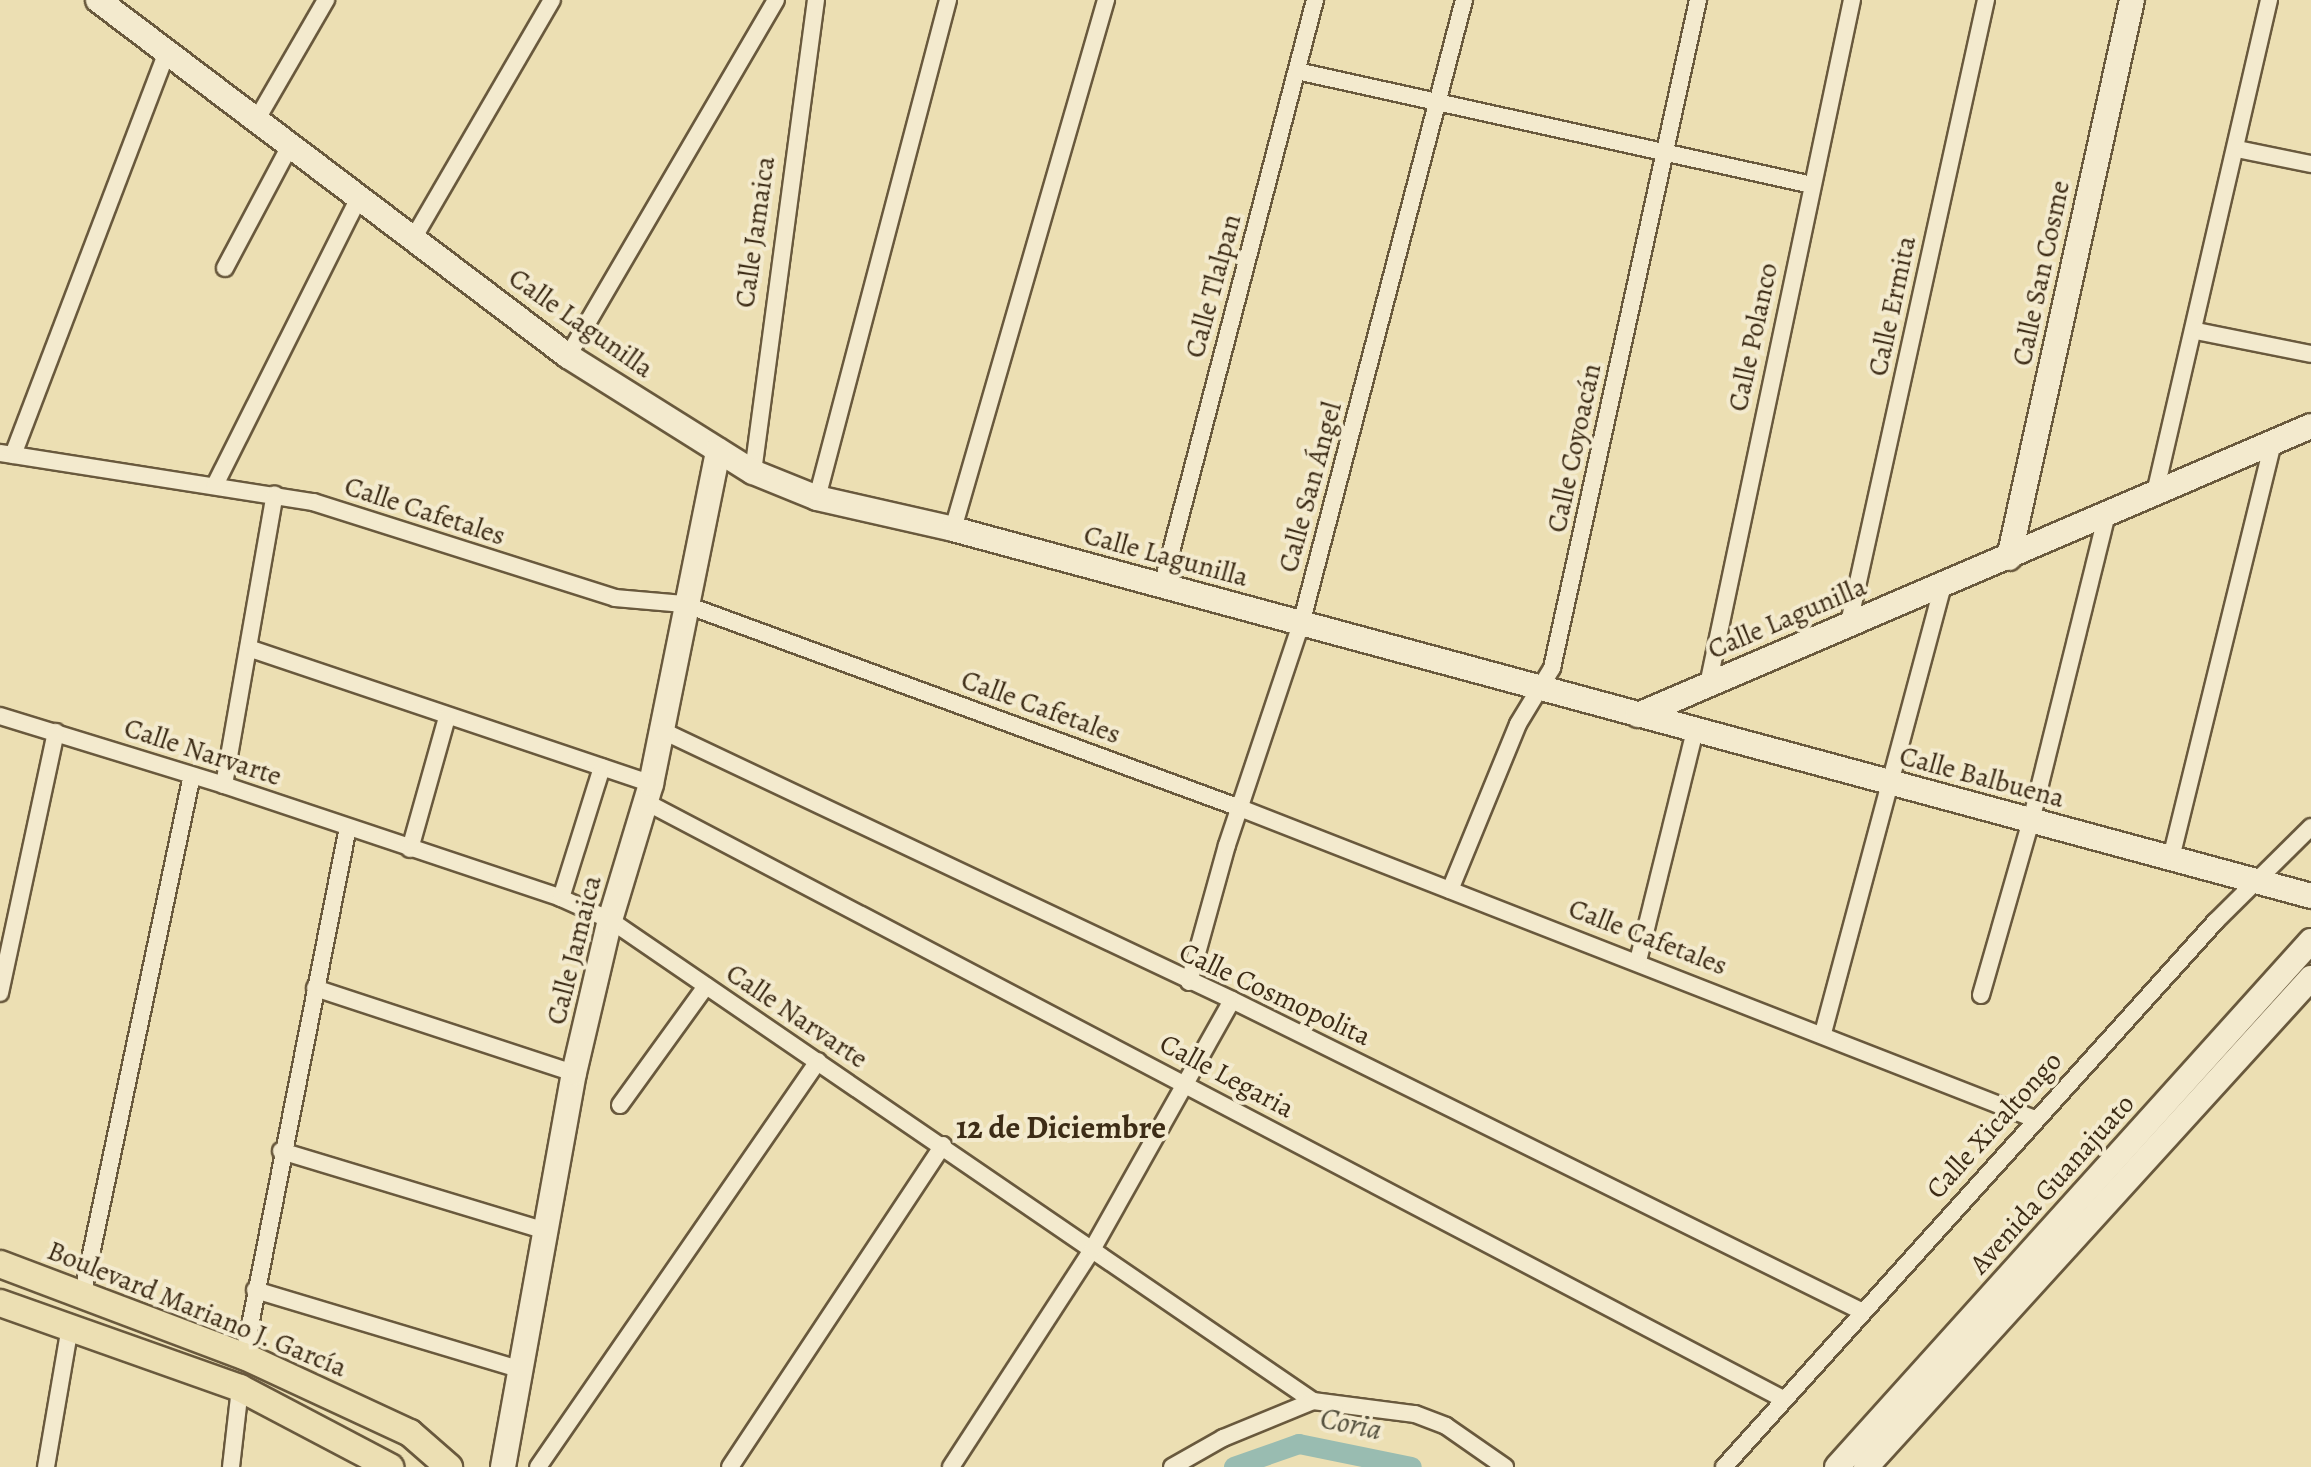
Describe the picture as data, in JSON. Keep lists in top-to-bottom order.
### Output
{
  "streets": {
    "main road": ["Boulevard Mariano J. García"],
    "street": [
      "Calle Jamaica",
      "Calle San Cosme",
      "Calle Tlalpan",
      "Calle Ermita",
      "Calle Lagunilla",
      "Calle Polanco",
      "Calle Coyoacán",
      "Calle San Ángel",
      "Calle Cafetales",
      "Calle Narvarte",
      "Calle Balbuena",
      "Calle Cosmopolita",
      "Calle Legaria",
      "Calle Xicaltongo",
      "Avenida Guanajuato"
    ]
  },
  "crossings": [
    ["Calle Jamaica", "Calle Lagunilla"],
    ["Calle Jamaica", "Calle Cafetales"],
    ["Calle Jamaica", "Calle Narvarte"],
    ["Calle Jamaica", "Calle Cosmopolita"],
    ["Calle Jamaica", "Calle Legaria"],
    ["Calle San Cosme", "Calle Lagunilla"],
    ["Calle Tlalpan", "Calle Lagunilla"],
    ["Calle Ermita", "Calle Lagunilla"],
    ["Calle Lagunilla", "Calle Polanco"],
    ["Calle Lagunilla", "Calle Coyoacán"],
    ["Calle Lagunilla", "Calle San Ángel"],
    ["Calle Lagunilla", "Calle Balbuena"],
    ["Calle Coyoacán", "Calle Cafetales"],
    ["Calle San Ángel", "Calle Cafetales"],
    ["Calle San Ángel", "Calle Cosmopolita"],
    ["Calle Cafetales", "Calle Xicaltongo"],
    ["Calle Balbuena", "Calle Xicaltongo"],
    ["Calle Cosmopolita", "Calle Xicaltongo"],
    ["Calle Legaria", "Calle Xicaltongo"]
  ],
  "districts": ["12 de Diciembre"],
  "water": ["Coria"]
}
